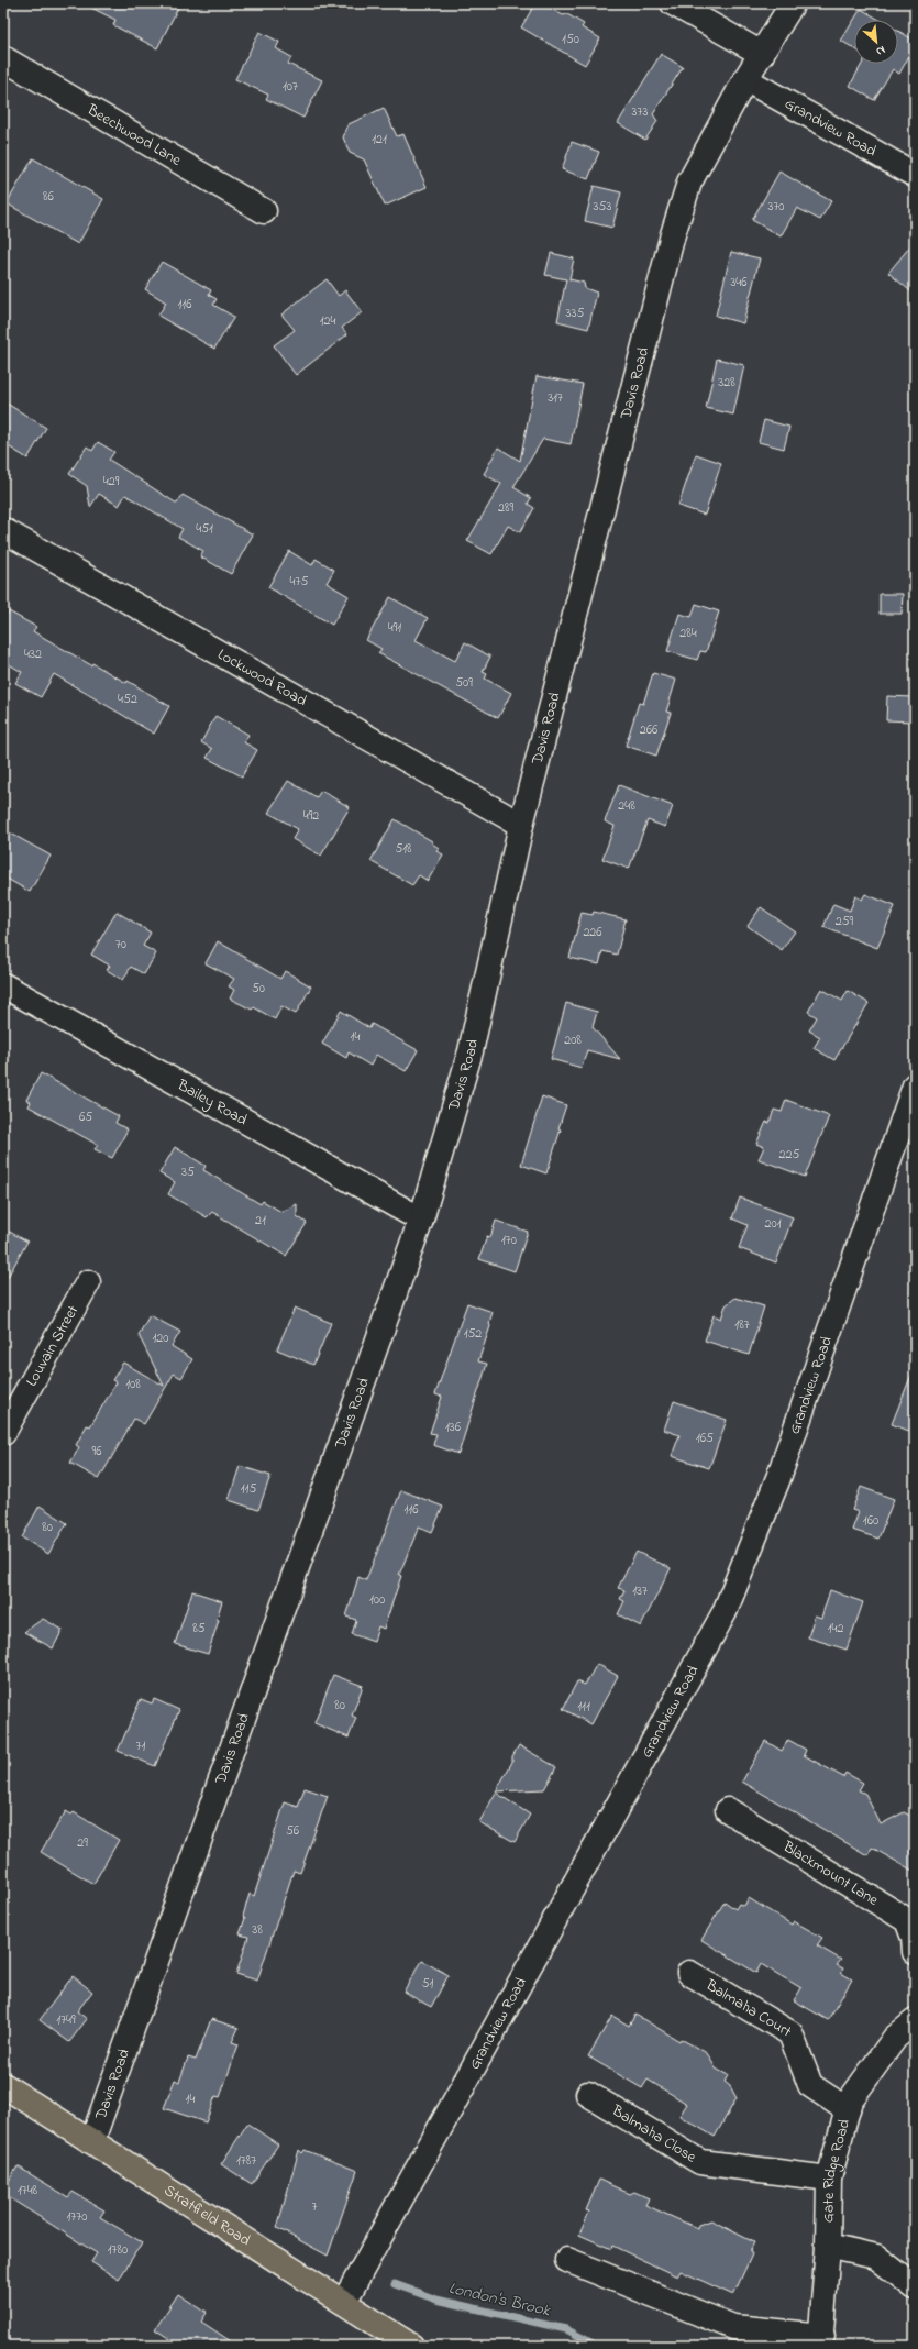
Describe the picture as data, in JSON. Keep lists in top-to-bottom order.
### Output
{
  "streets": {
    "main road": ["Stratfield Road"],
    "street": [
      "Grandview Road",
      "Beechwood Lane",
      "Davis Road",
      "Lockwood Road",
      "Bailey Road",
      "Louvain Street",
      "Blackmount Lane",
      "Balmaha Court",
      "Balmaha Close",
      "Gate Ridge Road"
    ]
  },
  "crossings": [
    ["Grandview Road", "Davis Road"],
    ["Grandview Road", "Stratfield Road"],
    ["Davis Road", "Lockwood Road"],
    ["Davis Road", "Bailey Road"],
    ["Davis Road", "Stratfield Road"],
    ["Balmaha Court", "Gate Ridge Road"],
    ["Balmaha Close", "Gate Ridge Road"]
  ],
  "water": ["London's Brook"],
  "house_numbers": [
    "150",
    "107",
    "373",
    "121",
    "86",
    "353",
    "370",
    "346",
    "116",
    "335",
    "124",
    "328",
    "317",
    "429",
    "289",
    "451",
    "475",
    "491",
    "284",
    "432",
    "509",
    "452",
    "266",
    "248",
    "492",
    "518",
    "259",
    "226",
    "70",
    "50",
    "14",
    "208",
    "65",
    "225",
    "35",
    "21",
    "201",
    "170",
    "187",
    "152",
    "120",
    "108",
    "136",
    "165",
    "96",
    "115",
    "116",
    "160",
    "80",
    "137",
    "100",
    "85",
    "142",
    "80",
    "111",
    "71",
    "56",
    "29",
    "38",
    "51",
    "1749",
    "14",
    "1787",
    "1748",
    "7",
    "1770",
    "1780"
  ],
  "north": "bottom right"
}
